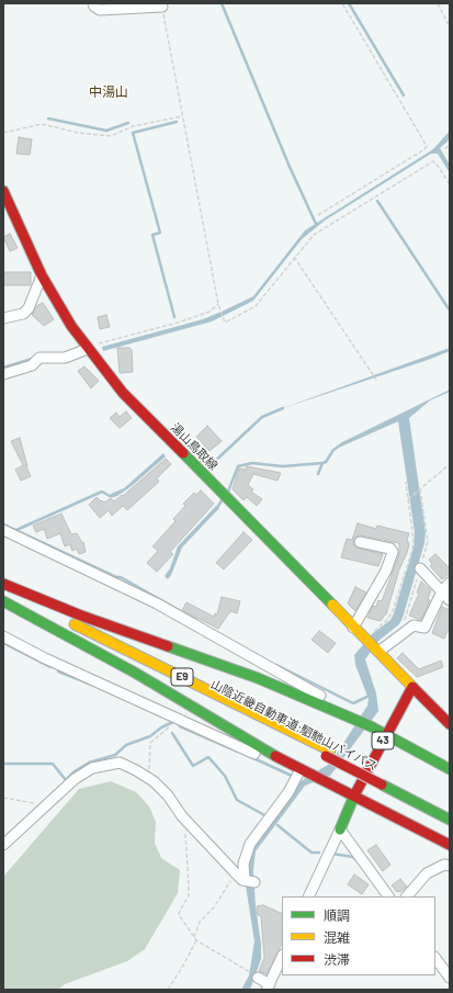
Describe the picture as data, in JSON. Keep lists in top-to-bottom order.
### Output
{
  "streets": {
    "main road": [
      "湯山鳥取線",
      "E9",
      "山陰近畿自動車道;駟馳山バイパス",
      "43"
    ]
  },
  "crossings": [
    ["湯山鳥取線", "43"]
  ],
  "districts": ["中湯山"],
  "legend": ["順調", "混雑", "渋滞"]
}
